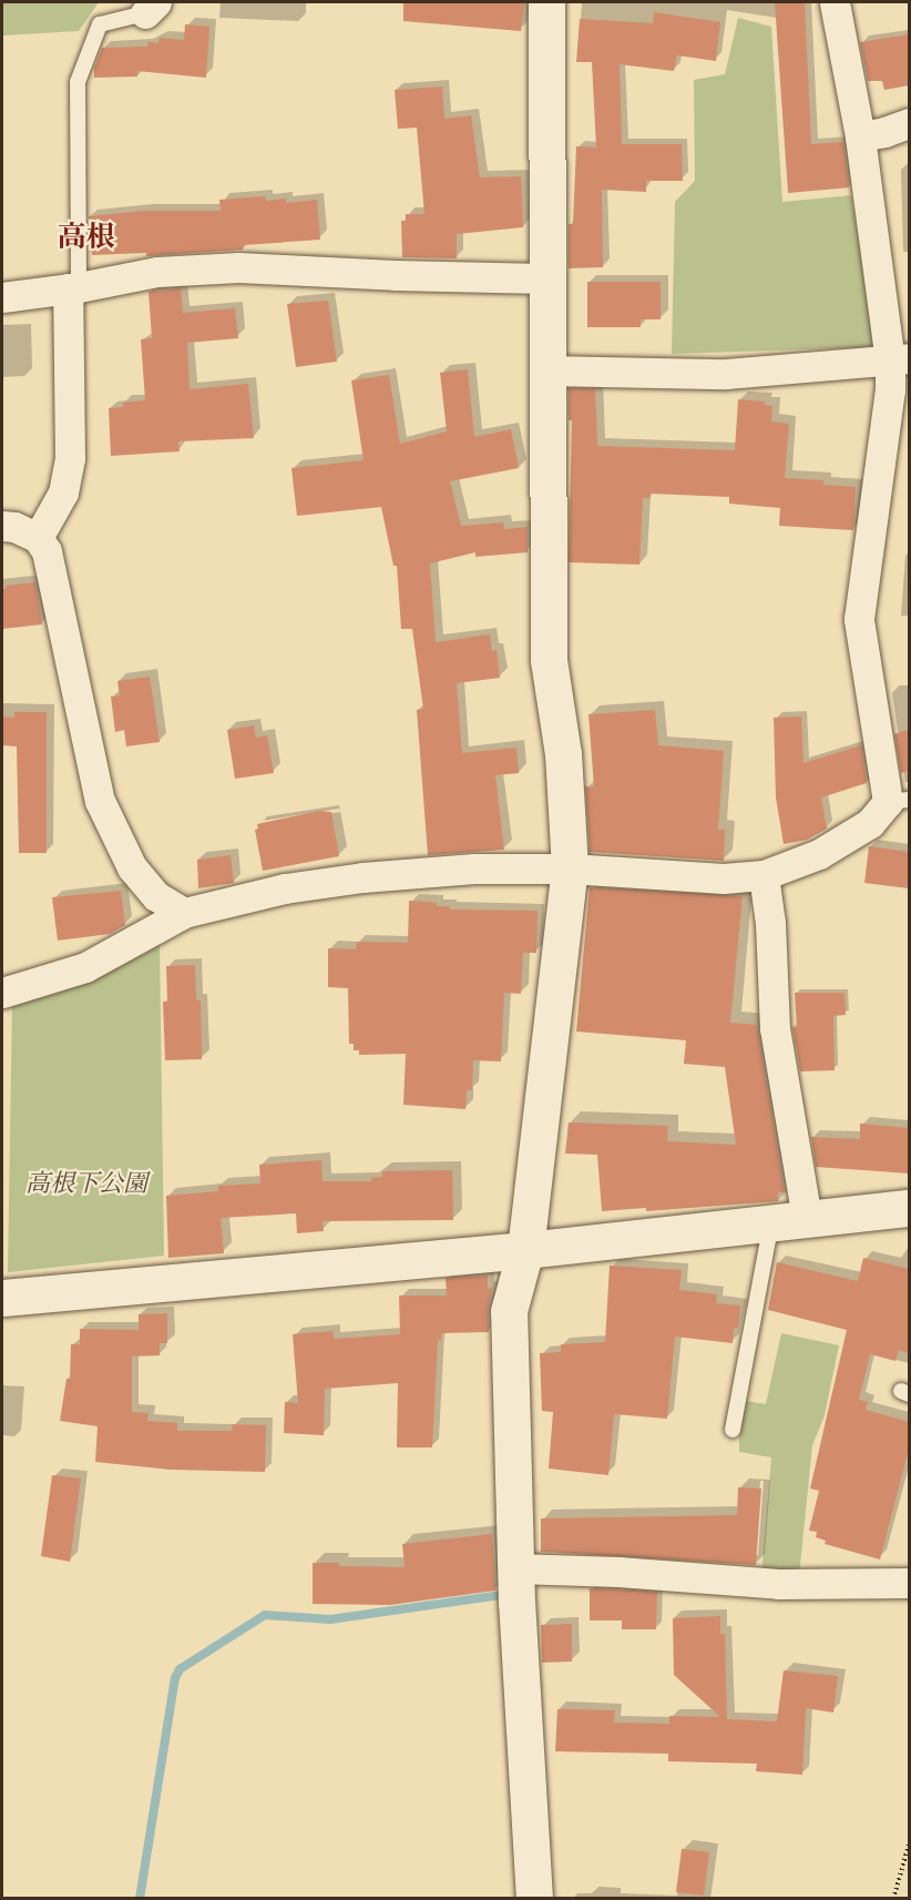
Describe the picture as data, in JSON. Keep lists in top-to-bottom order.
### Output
{
  "districts": ["高根"],
  "parks": ["高根下公園"]
}
